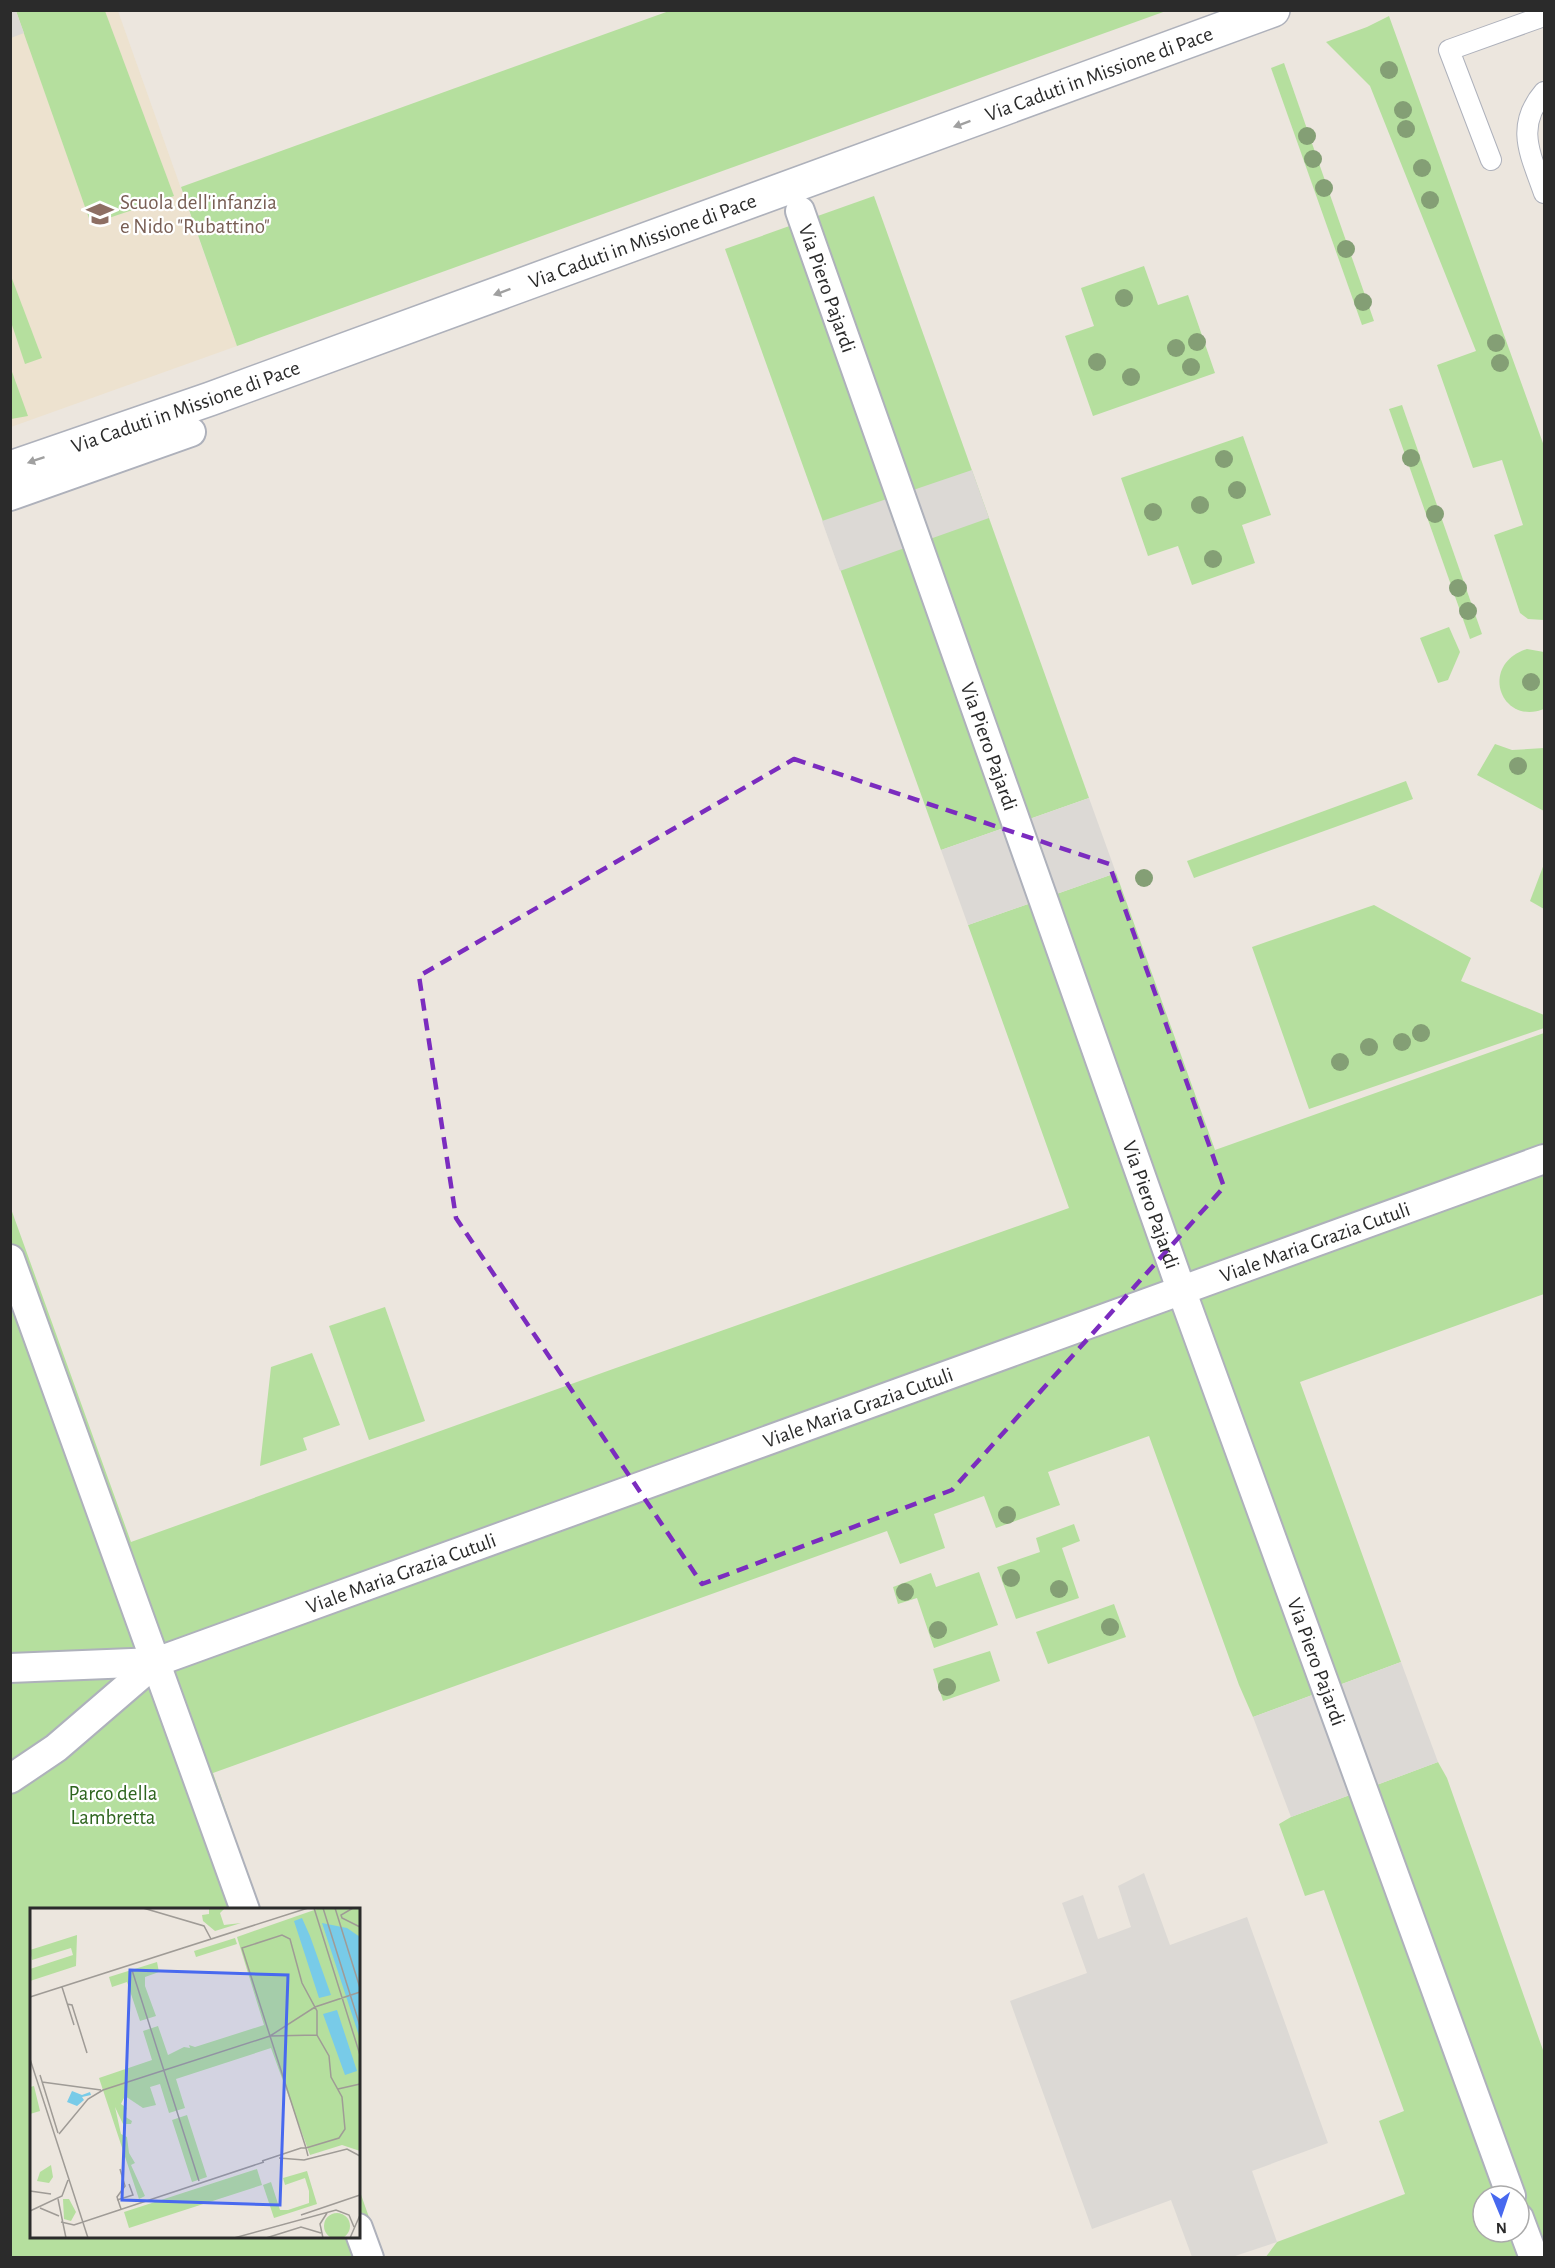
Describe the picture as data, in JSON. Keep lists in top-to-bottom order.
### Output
{
  "streets": {
    "street": ["Via Caduti in Missione di Pace", "Via Piero Pajardi", "Viale Maria Grazia Cutuli"]
  },
  "crossings": [
    ["Via Piero Pajardi", "Viale Maria Grazia Cutuli"]
  ],
  "one_way": ["Via Caduti in Missione di Pace"],
  "parks": ["Parco della Lambretta"],
  "places": {
    "school or university": ["Scuola dell'infanzia e Nido \"Rubattino\""]
  },
  "north": "bottom"
}
